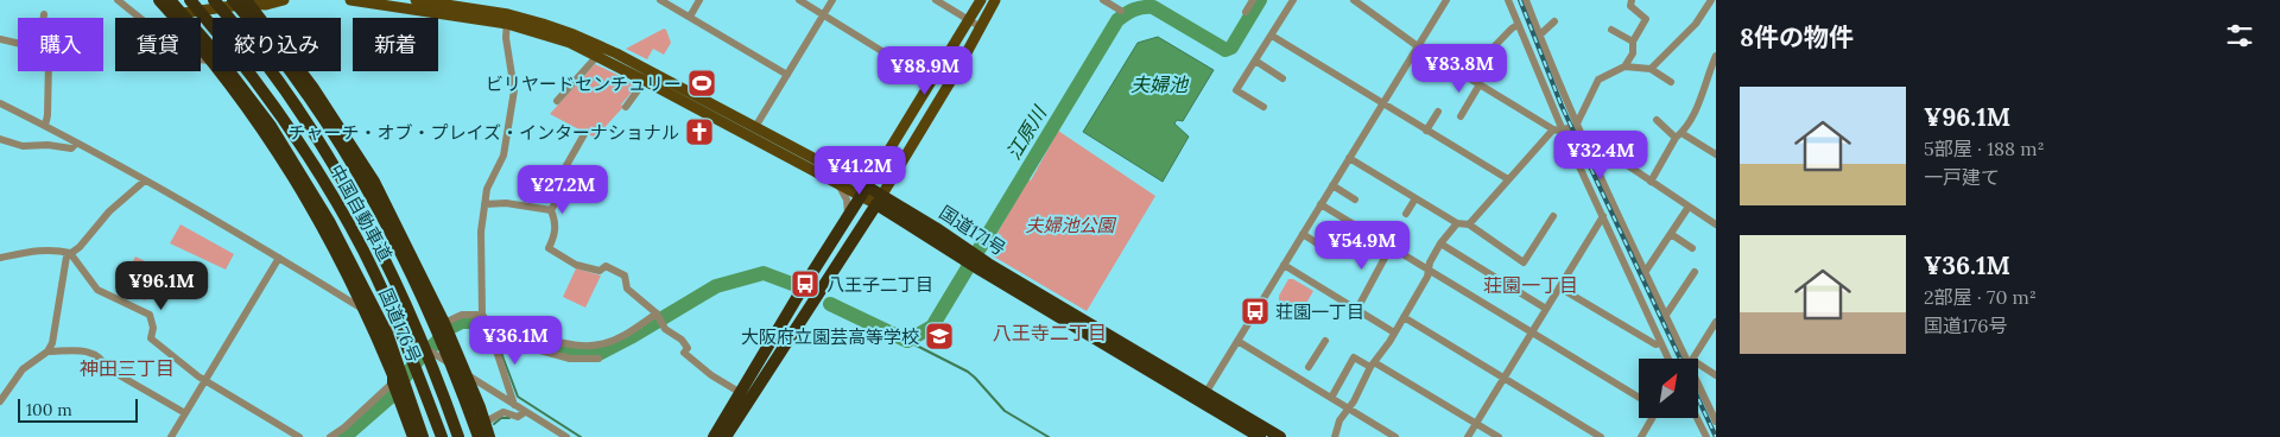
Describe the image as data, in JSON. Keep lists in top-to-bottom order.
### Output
{
  "streets": {
    "highway": ["中国自動車道", "国道171号", "国道176号"]
  },
  "districts": ["荘園一丁目", "八王寺二丁目", "神田三丁目"],
  "water": ["夫婦池", "江原川"],
  "parks": ["夫婦池公園"],
  "places": {
    "sports": ["ビリヤードセンチュリー"],
    "church": ["チャーチ・オブ・プレイズ・インターナショナル"],
    "bus stop": ["八王子二丁目", "荘園一丁目"],
    "school or university": ["大阪府立園芸高等学校"]
  },
  "scale_bar": "100 m",
  "north": "top right",
  "page": {
    "heading": "8件の物件",
    "chip": [
      "購入",
      "賃貸",
      "絞り込み",
      "新着"
    ],
    "price": [
      "¥83.8M",
      "¥88.9M",
      "¥32.4M",
      "¥41.2M",
      "¥27.2M",
      "¥54.9M",
      "¥96.1M",
      "¥36.1M"
    ],
    "list": [
      {
        "name": "¥96.1M",
        "note": "5部屋 · 188 m² · 一戸建て"
      },
      {
        "name": "¥36.1M",
        "note": "2部屋 · 70 m² · 国道176号"
      }
    ],
    "scale": "100 m"
  }
}
